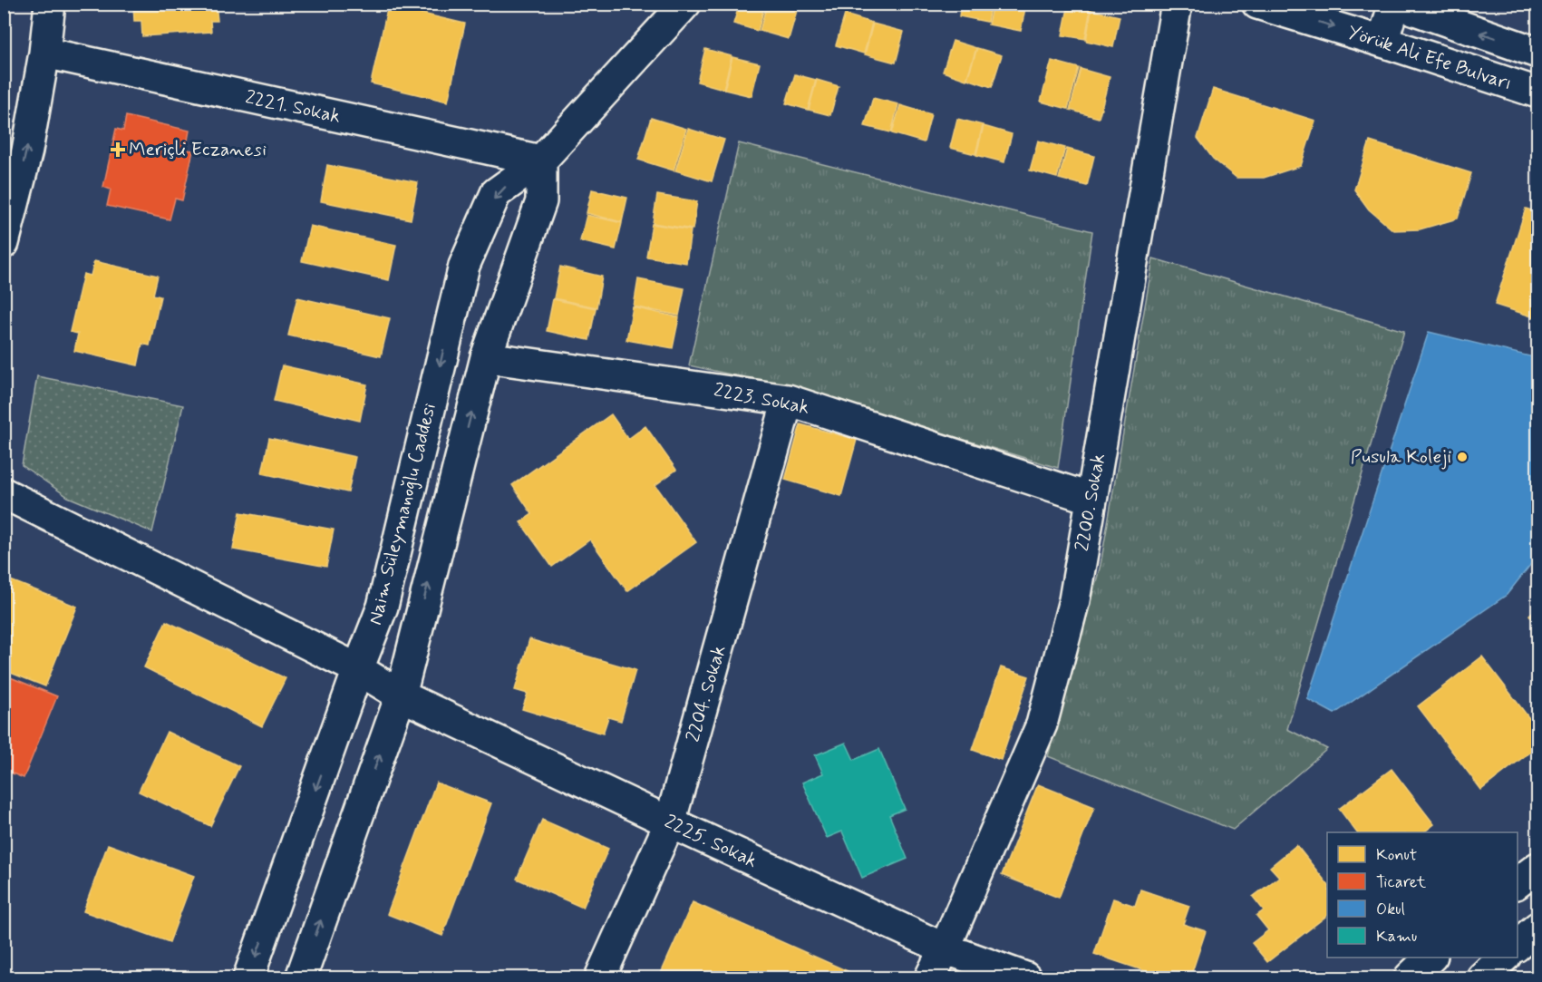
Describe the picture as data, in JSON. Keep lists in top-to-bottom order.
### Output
{
  "streets": {
    "street": [
      "Yörük Ali Efe Bulvarı",
      "2221. Sokak",
      "2223. Sokak",
      "2200. Sokak",
      "Naim Süleymanoğlu Caddesi",
      "2204. Sokak",
      "2225. Sokak"
    ]
  },
  "crossings": [
    ["2221. Sokak", "Naim Süleymanoğlu Caddesi"],
    ["2223. Sokak", "2200. Sokak"],
    ["2223. Sokak", "2204. Sokak"],
    ["2200. Sokak", "2225. Sokak"],
    ["Naim Süleymanoğlu Caddesi", "2225. Sokak"],
    ["2204. Sokak", "2225. Sokak"]
  ],
  "places": {
    "health": ["Meriçli Eczanesi"],
    "other": ["Pusula Koleji"]
  },
  "legend": [
    "Konut",
    "Ticaret",
    "Okul",
    "Kamu"
  ]
}
